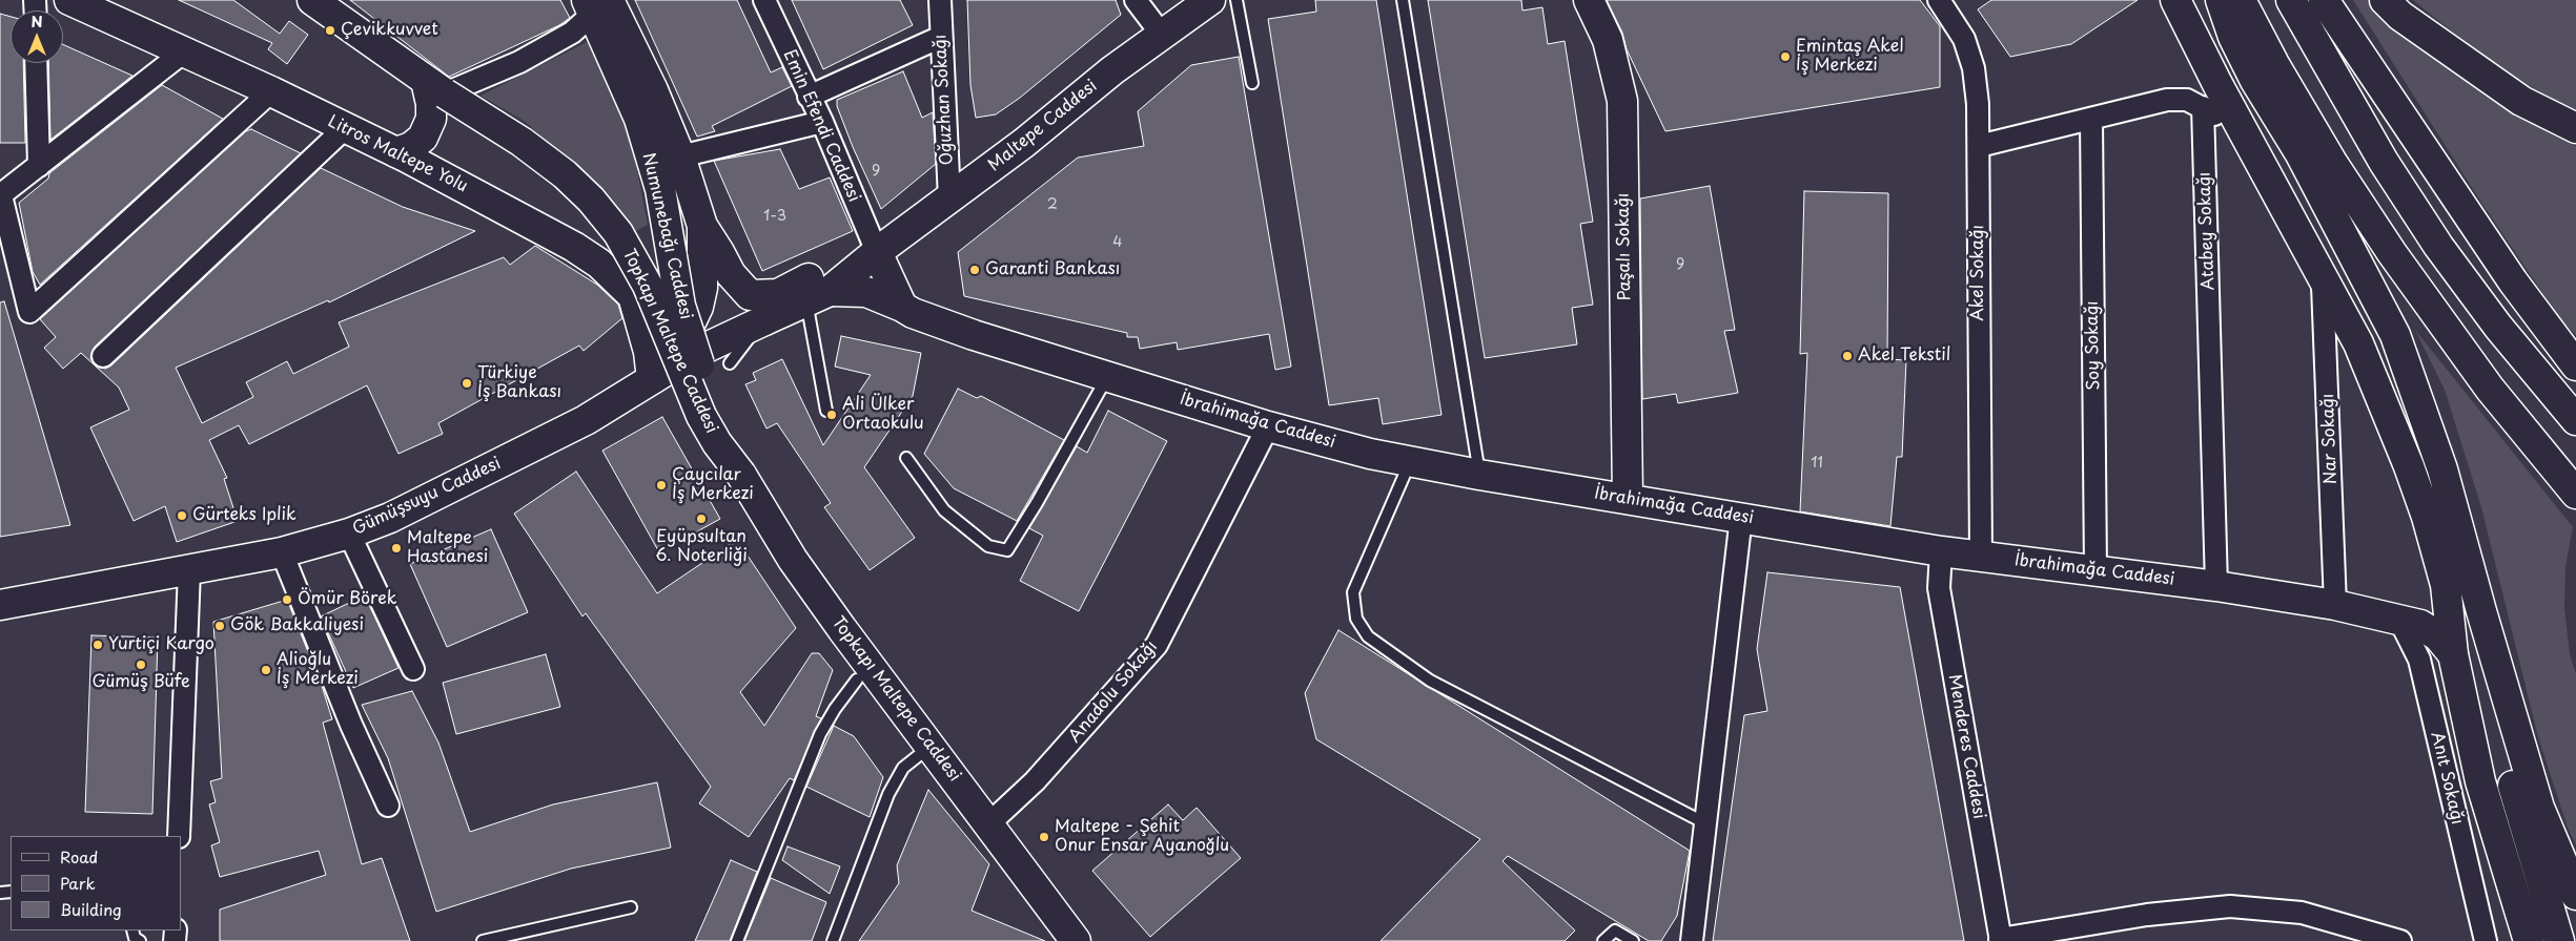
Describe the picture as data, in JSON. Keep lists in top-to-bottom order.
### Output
{
  "streets": {
    "main road": [
      "Maltepe Caddesi",
      "Litros Maltepe Yolu",
      "Numunebağı Caddesi",
      "Paşalı Sokağı",
      "Topkapı Maltepe Caddesi",
      "İbrahimağa Caddesi",
      "Gümüşsuyu Caddesi"
    ],
    "street": [
      "Oğuzhan Sokağı",
      "Emin Efendi Caddesi",
      "Atabey Sokağı",
      "Akel Sokağı",
      "Soy Sokağı",
      "Nar Sokağı",
      "Anadolu Sokağı",
      "Menderes Caddesi",
      "Anıt Sokağı"
    ]
  },
  "crossings": [
    ["Oğuzhan Sokağı", "Maltepe Caddesi"],
    ["Emin Efendi Caddesi", "Maltepe Caddesi"],
    ["Maltepe Caddesi", "İbrahimağa Caddesi"],
    ["Maltepe Caddesi", "Gümüşsuyu Caddesi"],
    ["Litros Maltepe Yolu", "Gümüşsuyu Caddesi"],
    ["Atabey Sokağı", "İbrahimağa Caddesi"],
    ["Numunebağı Caddesi", "Topkapı Maltepe Caddesi"],
    ["Paşalı Sokağı", "İbrahimağa Caddesi"],
    ["Akel Sokağı", "İbrahimağa Caddesi"],
    ["Topkapı Maltepe Caddesi", "Anadolu Sokağı"],
    ["Soy Sokağı", "İbrahimağa Caddesi"],
    ["İbrahimağa Caddesi", "Nar Sokağı"],
    ["İbrahimağa Caddesi", "Gümüşsuyu Caddesi"],
    ["İbrahimağa Caddesi", "Anadolu Sokağı"],
    ["İbrahimağa Caddesi", "Menderes Caddesi"],
    ["İbrahimağa Caddesi", "Anıt Sokağı"]
  ],
  "places": [
    "Çevikkuvvet",
    "Emintaş Akel İş Merkezi",
    "Garanti Bankası",
    "Akel Tekstil",
    "Türkiye İş Bankası",
    "Ali Ülker Ortaokulu",
    "Çaycılar İş Merkezi",
    "Gürteks Iplik",
    "Eyüpsultan 6. Noterliği",
    "Maltepe Hastanesi",
    "Ömür Börek",
    "Gök Bakkaliyesi",
    "Yurtiçi Kargo",
    "Gümüş Büfe",
    "Alioğlu İş Merkezi",
    "Maltepe - Şehit Onur Ensar Ayanoğlu"
  ],
  "house_numbers": [
    "9",
    "2",
    "1-3",
    "4",
    "9",
    "11"
  ],
  "legend": ["Road", "Park", "Building"],
  "north": "top"
}
